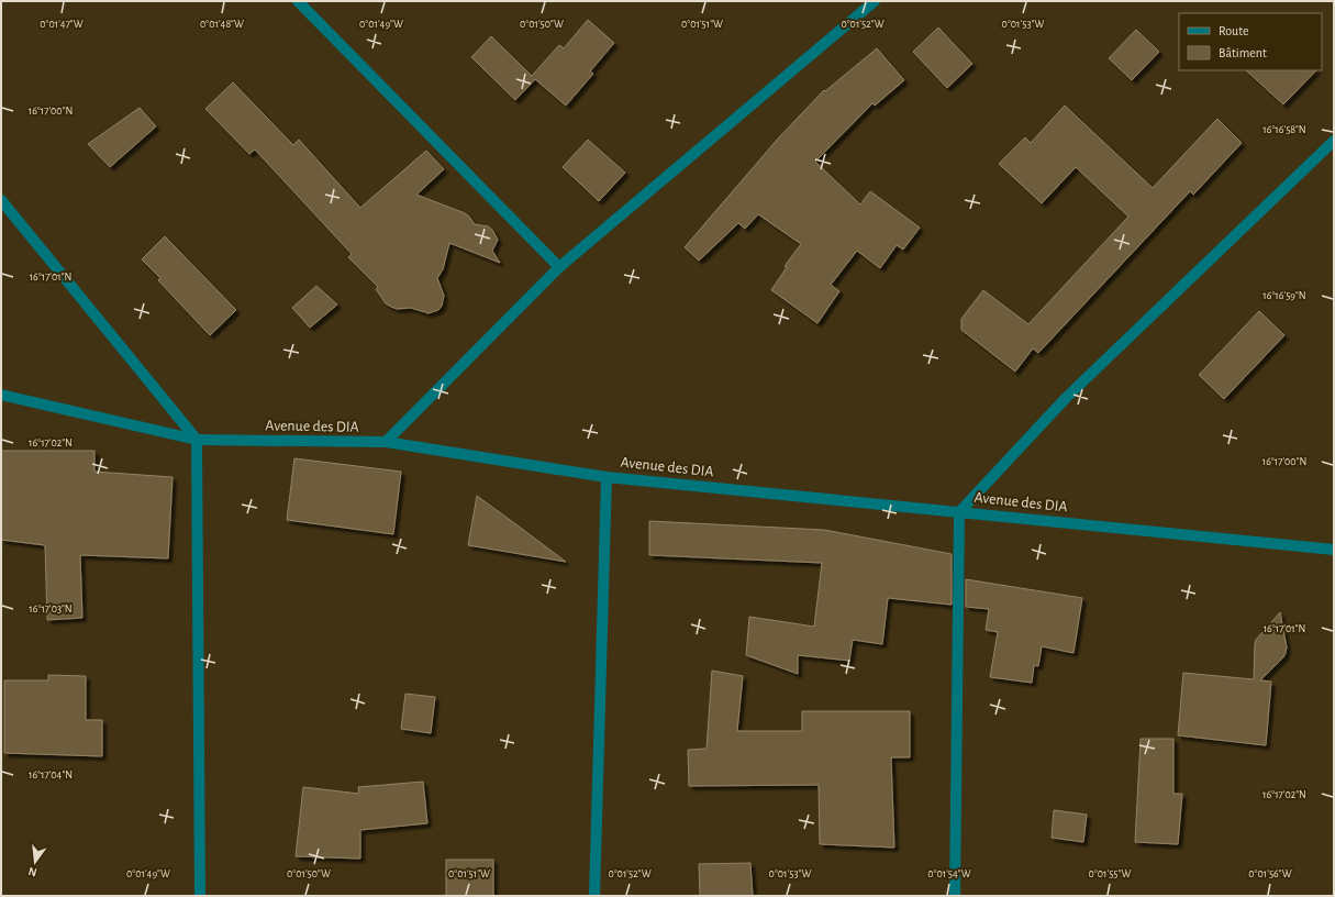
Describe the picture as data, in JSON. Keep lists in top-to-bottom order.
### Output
{
  "streets": {
    "street": ["Avenue des DIA"]
  },
  "legend": ["Route", "Bâtiment"],
  "north": "bottom",
  "coordinates": [
    "0°01'47\"W",
    "0°01'48\"W",
    "0°01'49\"W",
    "0°01'50\"W",
    "0°01'51\"W",
    "0°01'52\"W",
    "0°01'53\"W",
    "16°17'00\"N",
    "16°16'58\"N",
    "16°17'01\"N",
    "16°16'59\"N",
    "16°17'02\"N",
    "16°17'03\"N",
    "16°17'04\"N",
    "0°01'54\"W",
    "0°01'55\"W",
    "0°01'56\"W"
  ]
}
